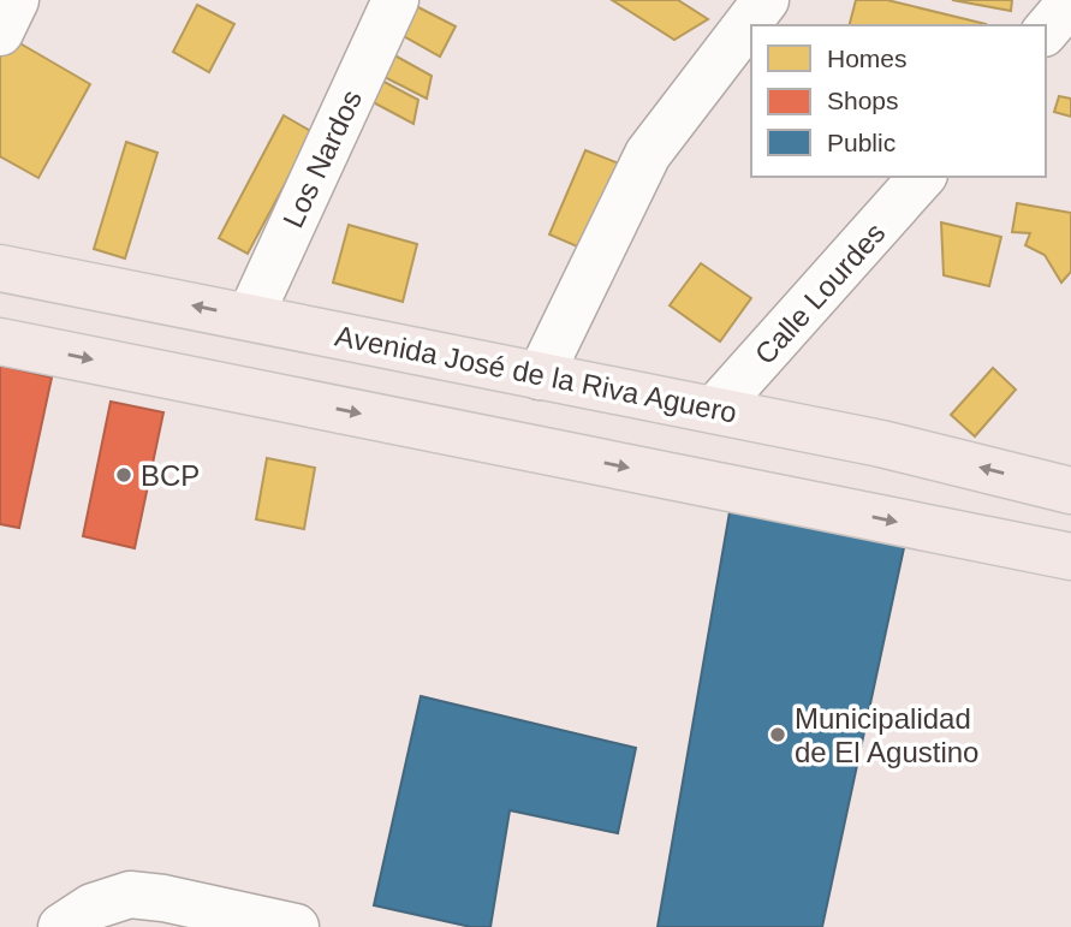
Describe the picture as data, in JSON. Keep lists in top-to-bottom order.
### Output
{
  "streets": {
    "main road": ["Avenida José de la Riva Aguero"],
    "street": ["Los Nardos", "Calle Lourdes"]
  },
  "crossings": [
    ["Los Nardos", "Avenida José de la Riva Aguero"],
    ["Calle Lourdes", "Avenida José de la Riva Aguero"]
  ],
  "places": ["BCP", "Municipalidad de El Agustino"],
  "legend": ["Homes", "Shops", "Public"]
}
